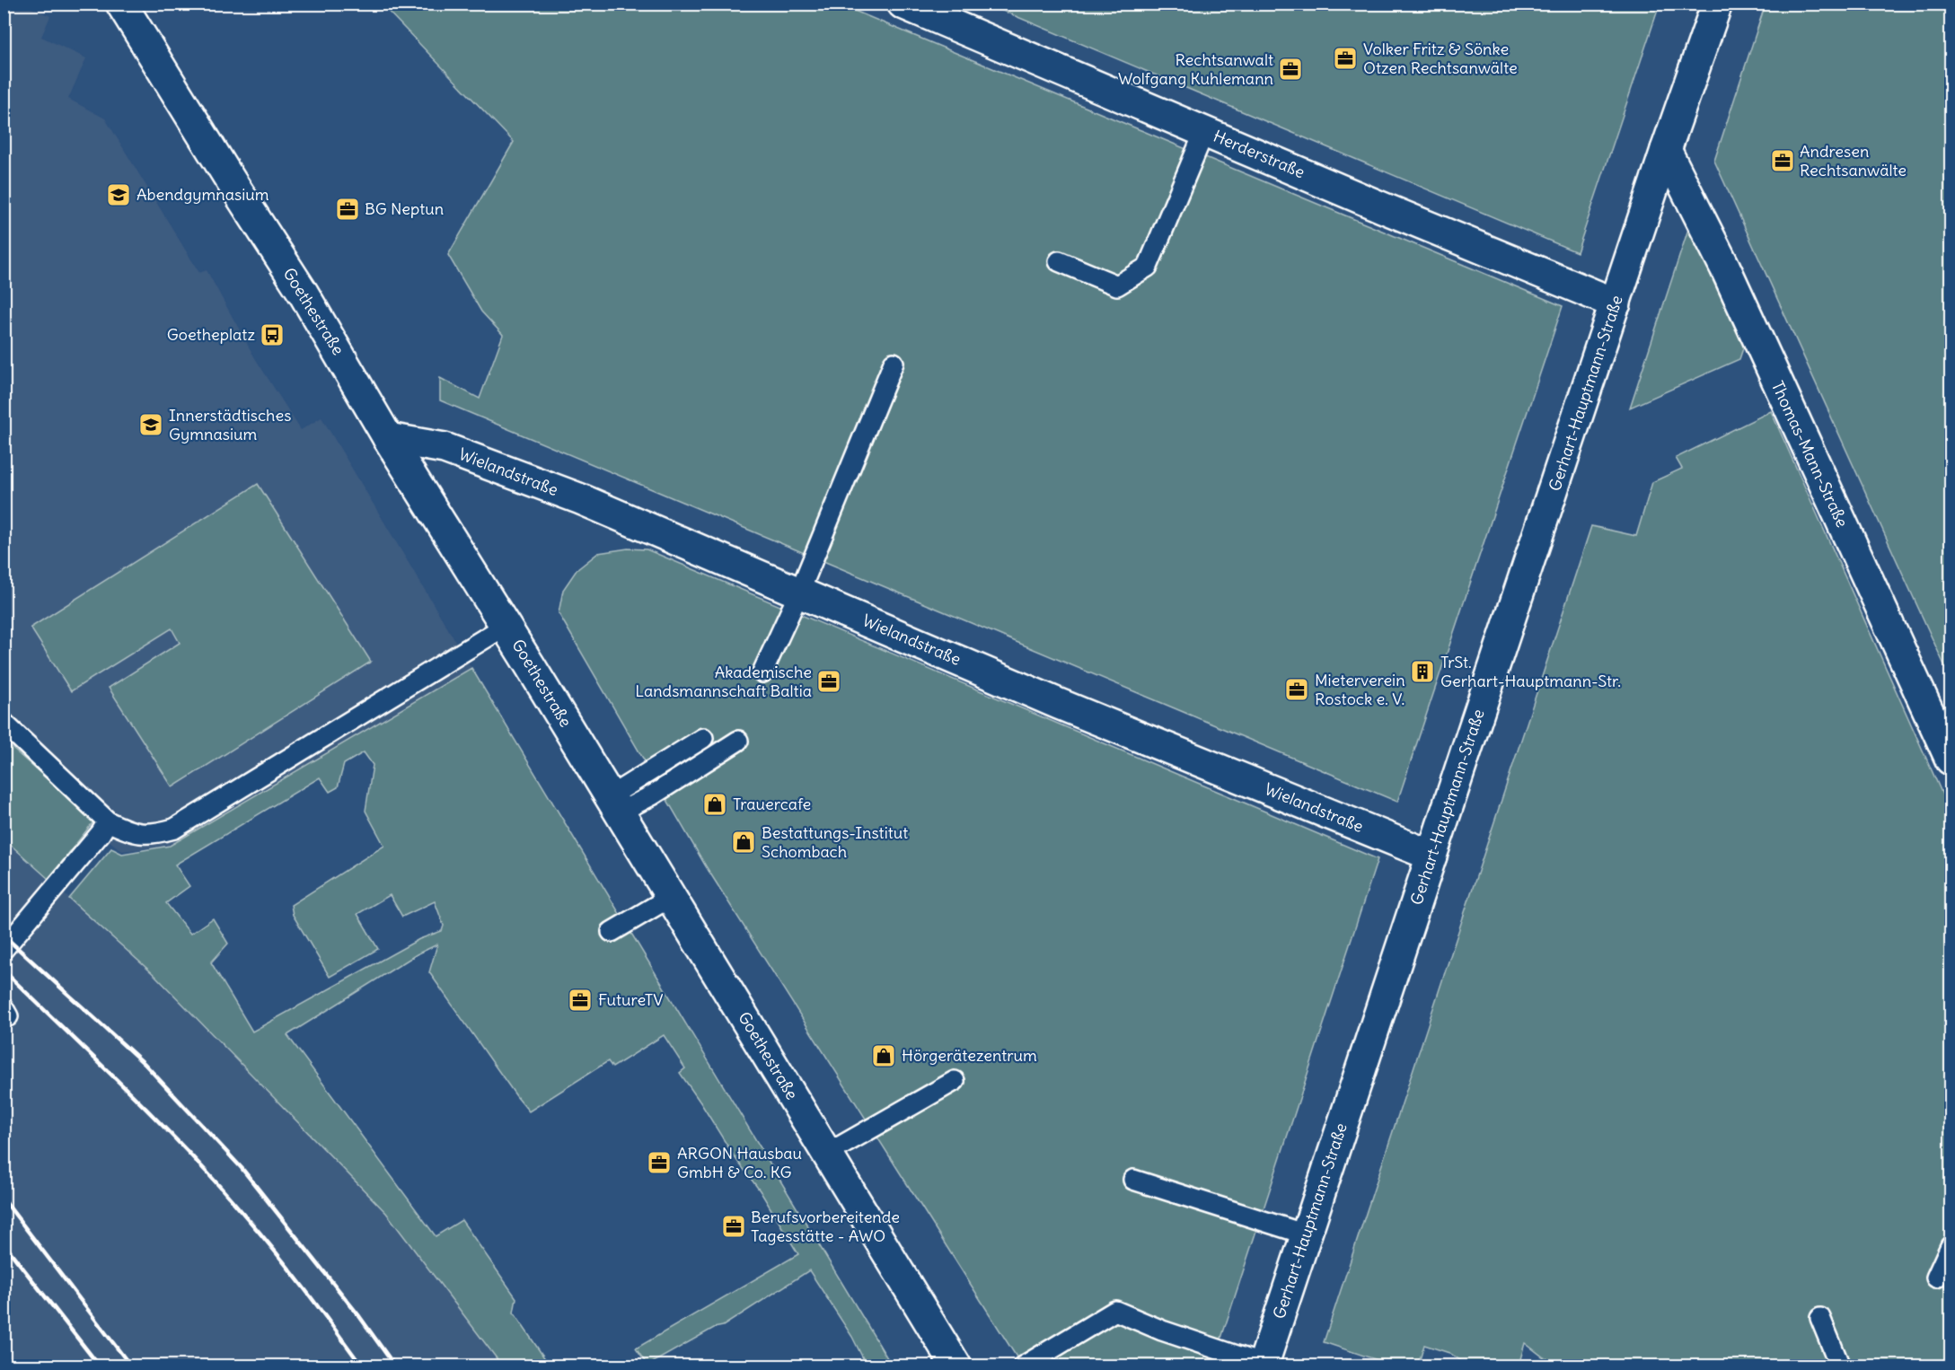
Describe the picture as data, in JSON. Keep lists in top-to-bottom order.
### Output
{
  "streets": {
    "street": [
      "Herderstraße",
      "Goethestraße",
      "Gerhart-Hauptmann-Straße",
      "Thomas-Mann-Straße",
      "Wielandstraße"
    ]
  },
  "crossings": [
    ["Herderstraße", "Gerhart-Hauptmann-Straße"],
    ["Goethestraße", "Wielandstraße"],
    ["Gerhart-Hauptmann-Straße", "Thomas-Mann-Straße"],
    ["Gerhart-Hauptmann-Straße", "Wielandstraße"]
  ],
  "places": {
    "office": [
      "Volker Fritz & Sönke Otzen Rechtsanwälte",
      "Rechtsanwalt Wolfgang Kuhlemann",
      "Andresen Rechtsanwälte",
      "BG Neptun",
      "Akademische Landsmannschaft Baltia",
      "Mieterverein Rostock e. V.",
      "FutureTV",
      "ARGON Hausbau GmbH & Co. KG",
      "Berufsvorbereitende Tagesstätte - AWO"
    ],
    "school or university": ["Abendgymnasium", "Innerstädtisches Gymnasium"],
    "bus stop": ["Goetheplatz"],
    "building": ["TrSt. Gerhart-Hauptmann-Str."],
    "shop": ["Trauercafe", "Bestattungs-Institut Schombach", "Hörgerätezentrum"]
  }
}
